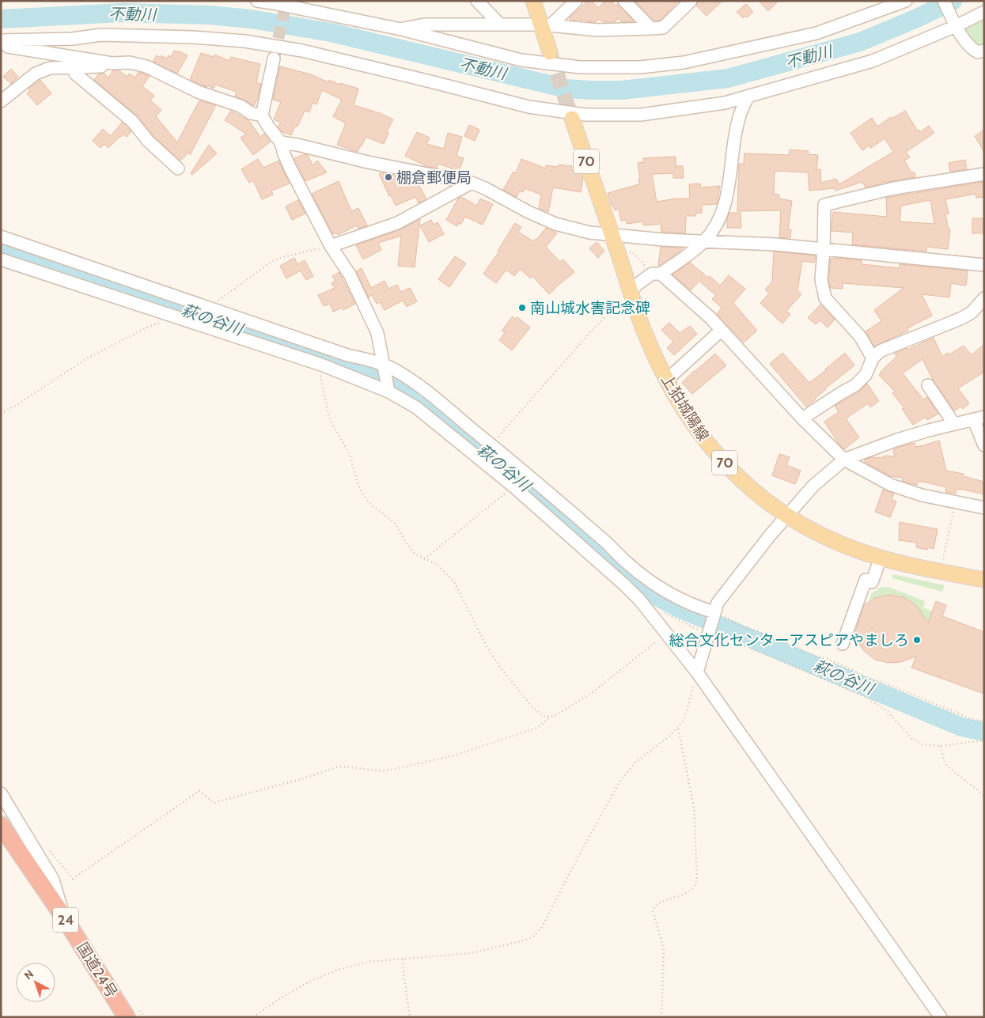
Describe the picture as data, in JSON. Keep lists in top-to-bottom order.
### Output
{
  "streets": {
    "highway": ["24", "国道24号"],
    "main road": ["70", "上狛城陽線"]
  },
  "water": ["不動川", "萩の谷川"],
  "places": ["棚倉郵便局", "南山城水害記念碑", "総合文化センターアスピアやましろ"],
  "north": "top left"
}
